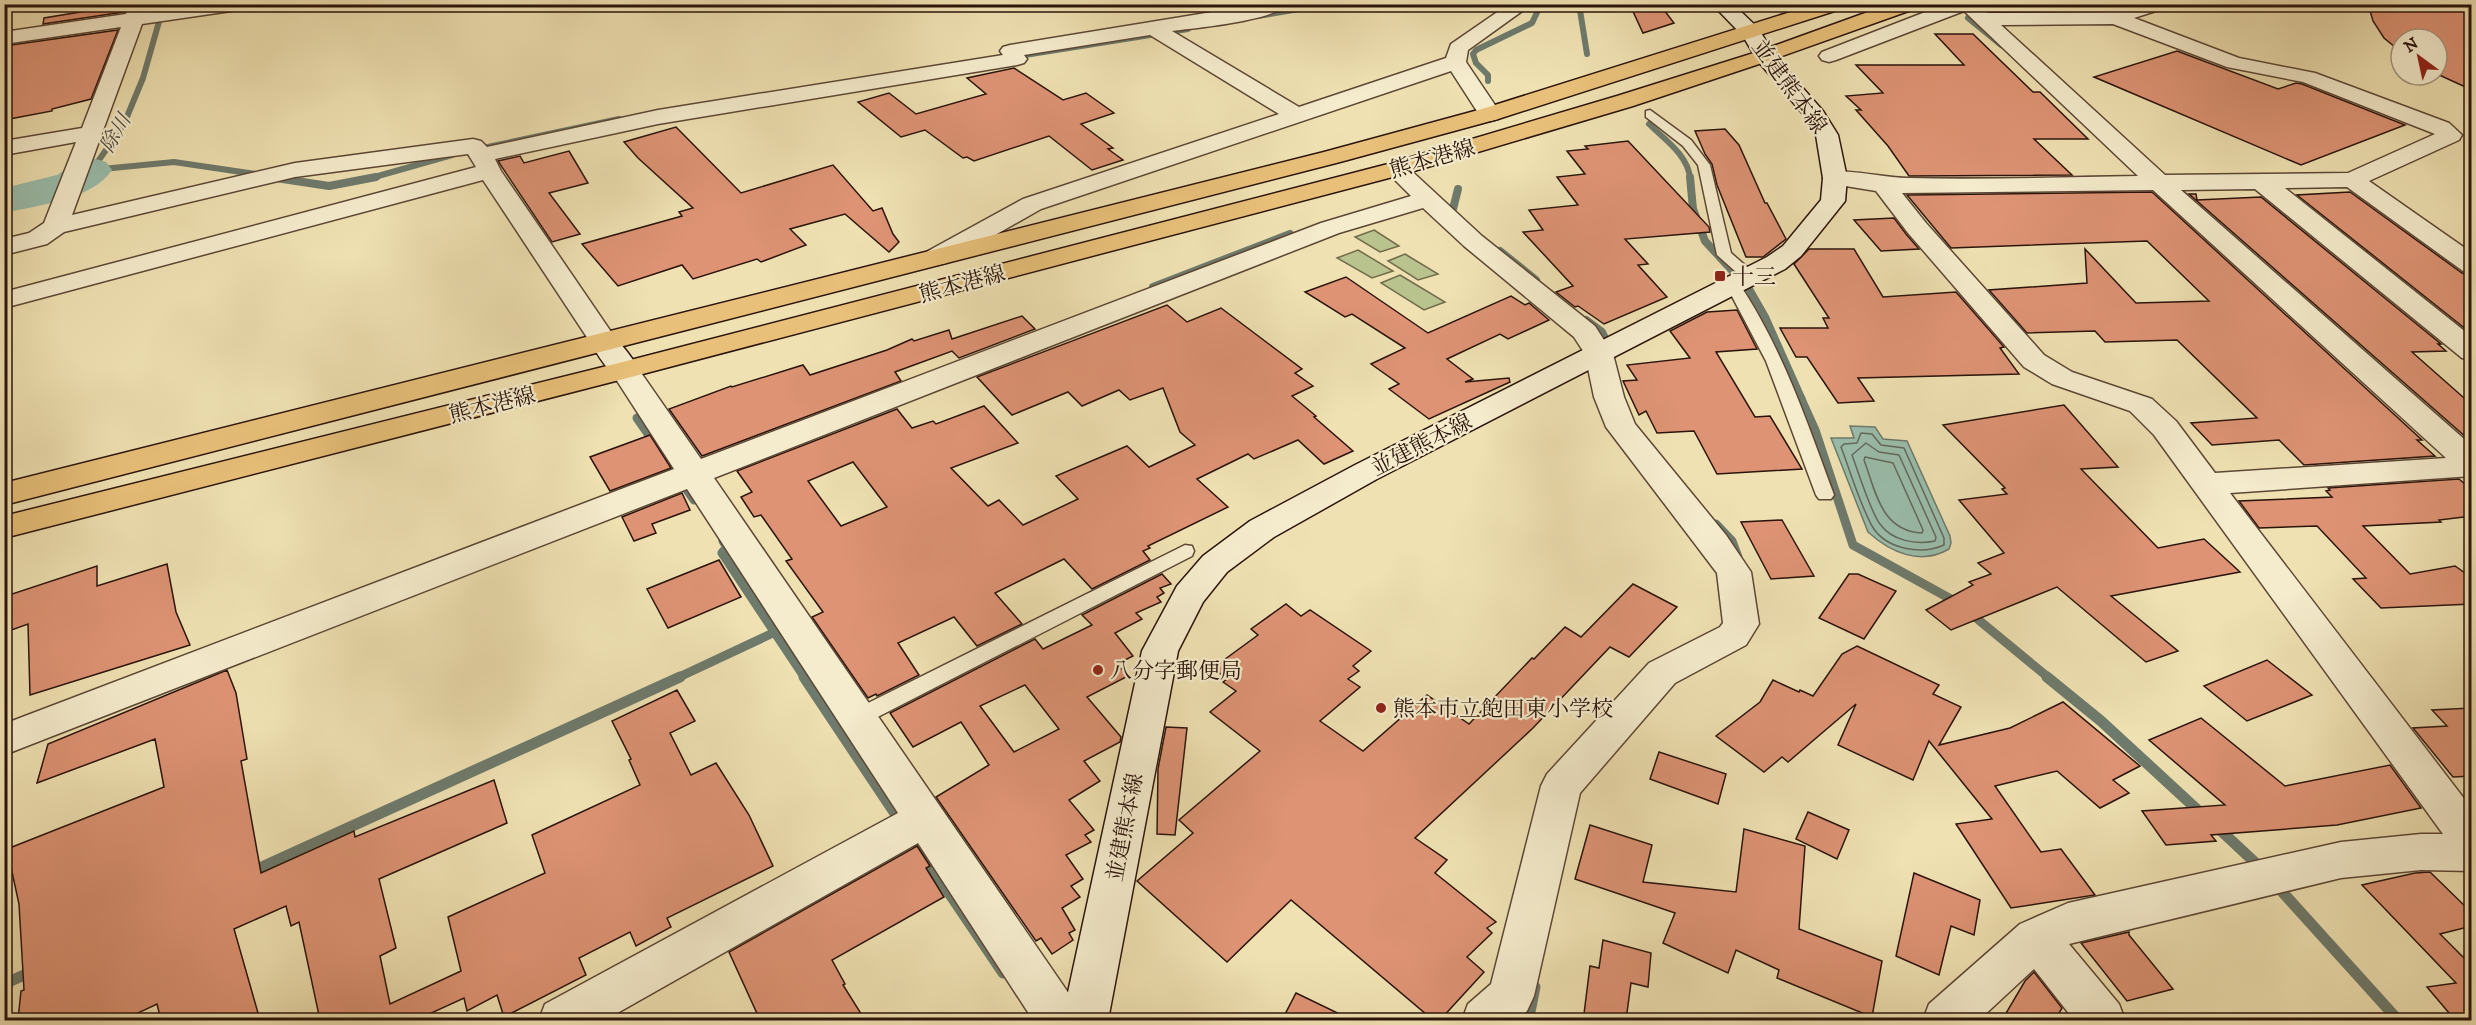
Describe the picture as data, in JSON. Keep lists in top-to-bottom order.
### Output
{
  "streets": {
    "main road": ["熊本港線"],
    "street": ["並建熊本線"]
  },
  "crossings": [
    ["並建熊本線", "熊本港線"]
  ],
  "water": ["除川"],
  "places": {
    "transit": ["十三"],
    "other": ["八分字郵便局", "熊本市立飽田東小学校"]
  },
  "north": "top left"
}
